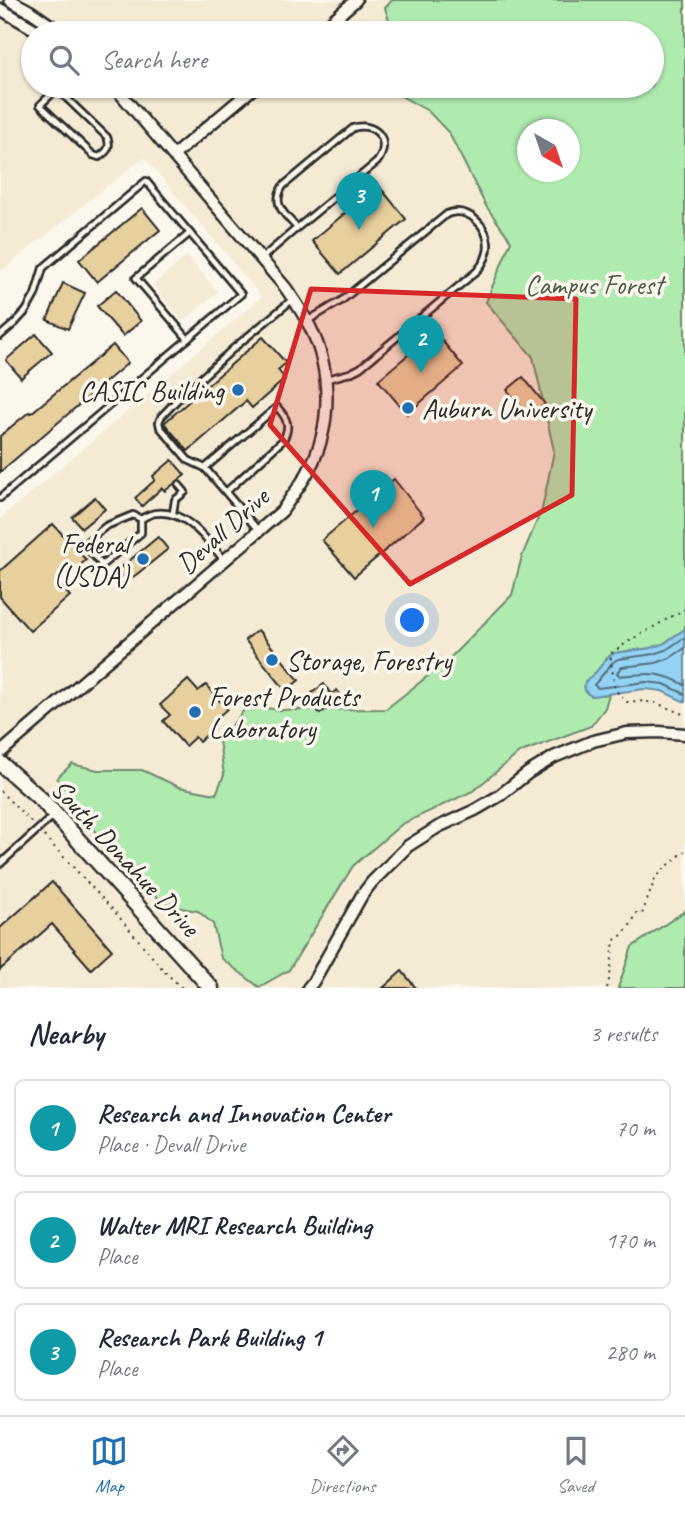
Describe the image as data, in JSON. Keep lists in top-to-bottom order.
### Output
{
  "streets": {
    "street": ["Devall Drive", "South Donahue Drive"]
  },
  "parks": ["Campus Forest"],
  "places": [
    "CASIC Building",
    "Auburn University",
    "Federal (USDA)",
    "Storage, Forestry",
    "Forest Products Laboratory"
  ],
  "north": "bottom right",
  "page": {
    "search": "Search here",
    "pins": ["3", "2", "1"],
    "heading": ["Nearby", "3 results"],
    "list": [
      {
        "mark": "1",
        "name": "Research and Innovation Center",
        "note": "Place · Devall Drive",
        "value": "70 m"
      },
      {
        "mark": "2",
        "name": "Walter MRI Research Building",
        "note": "Place",
        "value": "170 m"
      },
      {
        "mark": "3",
        "name": "Research Park Building 1",
        "note": "Place",
        "value": "280 m"
      }
    ],
    "nav": ["Map", "Directions", "Saved"]
  }
}
